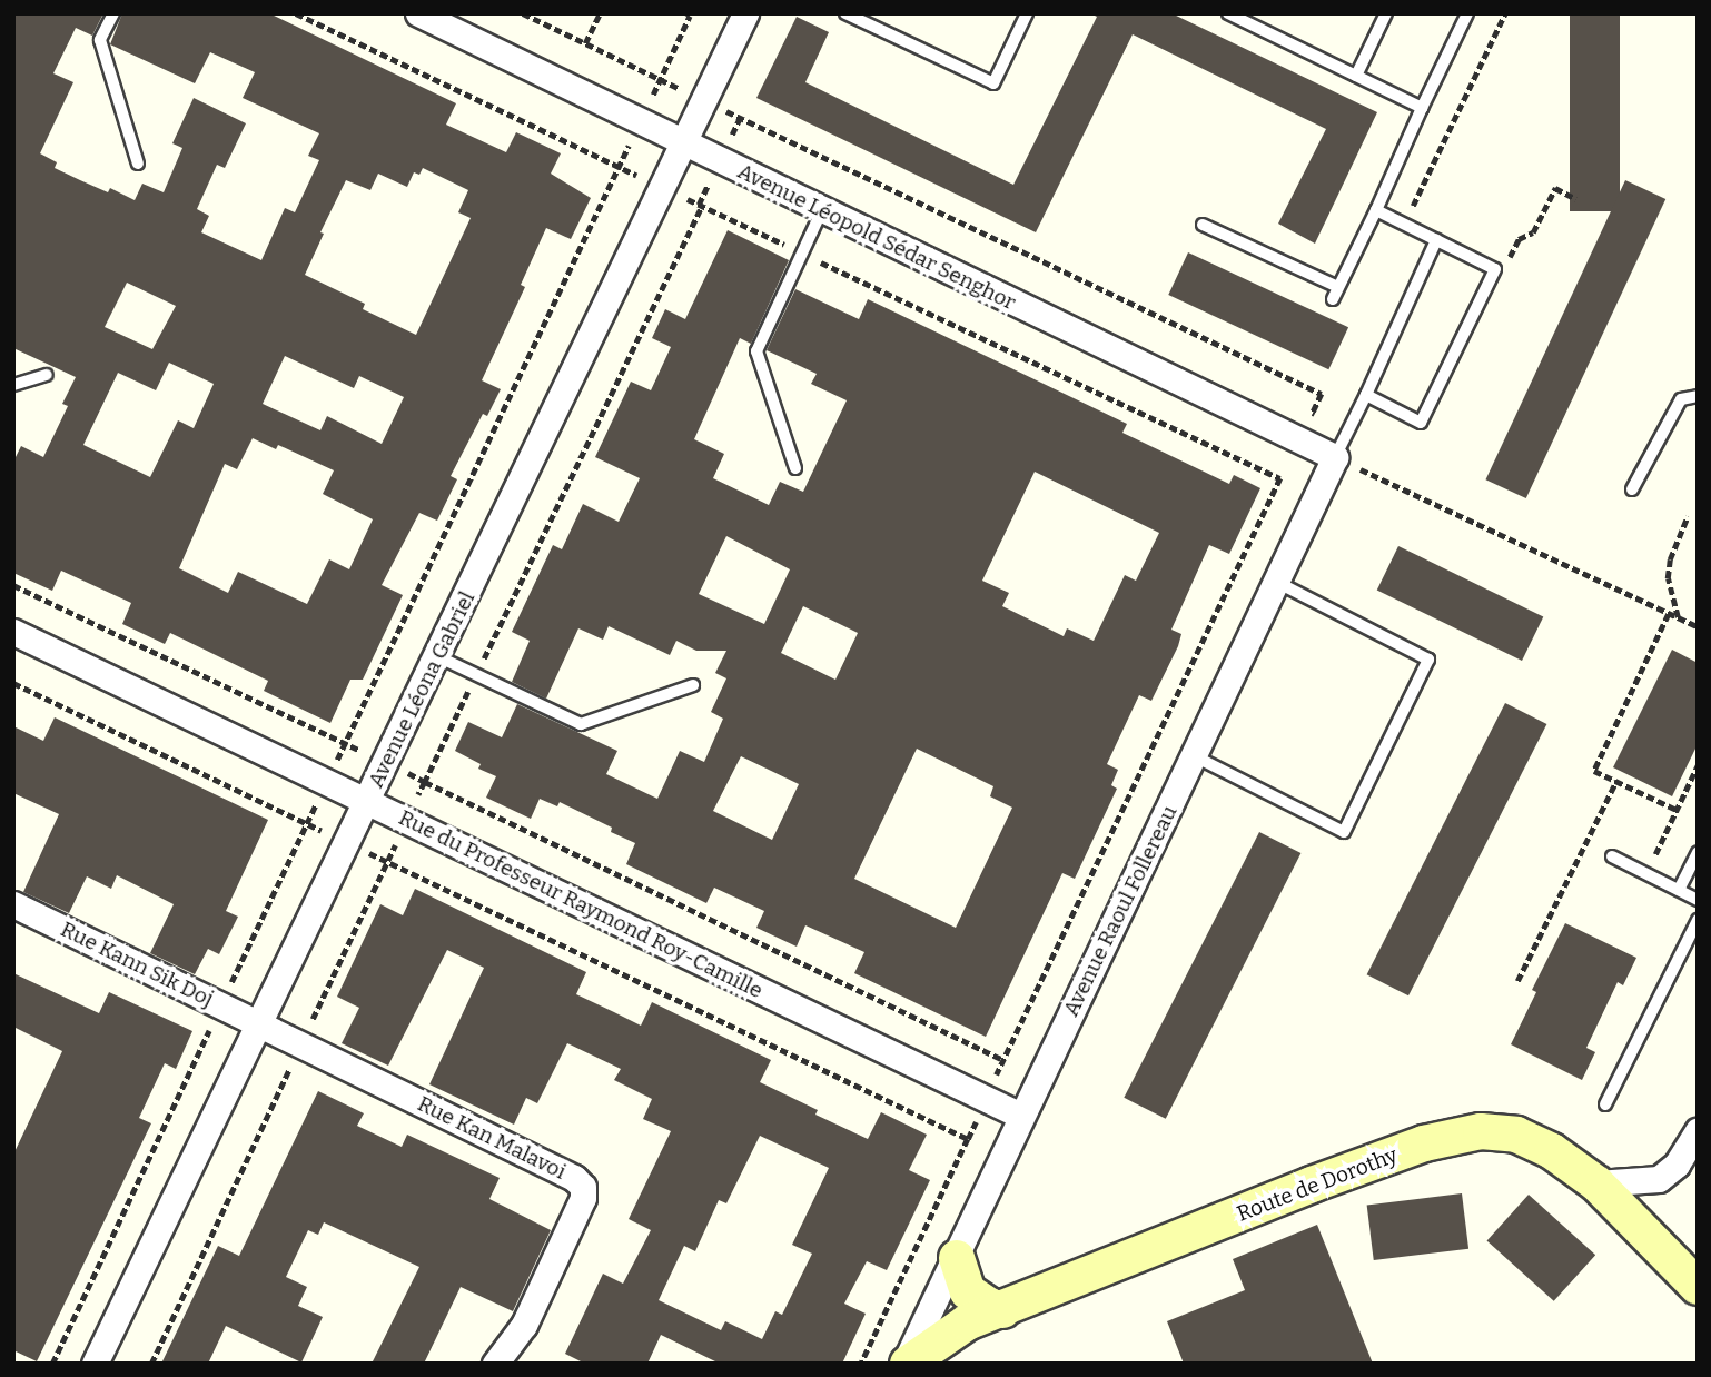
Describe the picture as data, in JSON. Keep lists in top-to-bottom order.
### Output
{
  "streets": {
    "main road": ["Route de Dorothy"],
    "street": [
      "Avenue Léopold Sédar Senghor",
      "Avenue Léona Gabriel",
      "Rue du Professeur Raymond Roy-Camille",
      "Avenue Raoul Follereau",
      "Rue Kann Sik Doj",
      "Rue Kan Malavoi"
    ]
  },
  "crossings": [
    ["Avenue Léopold Sédar Senghor", "Avenue Léona Gabriel"],
    ["Avenue Léopold Sédar Senghor", "Avenue Raoul Follereau"],
    ["Avenue Léona Gabriel", "Rue du Professeur Raymond Roy-Camille"],
    ["Avenue Léona Gabriel", "Rue Kann Sik Doj"],
    ["Avenue Léona Gabriel", "Rue Kan Malavoi"],
    ["Rue du Professeur Raymond Roy-Camille", "Avenue Raoul Follereau"],
    ["Avenue Raoul Follereau", "Route de Dorothy"],
    ["Rue Kann Sik Doj", "Rue Kan Malavoi"]
  ]
}
